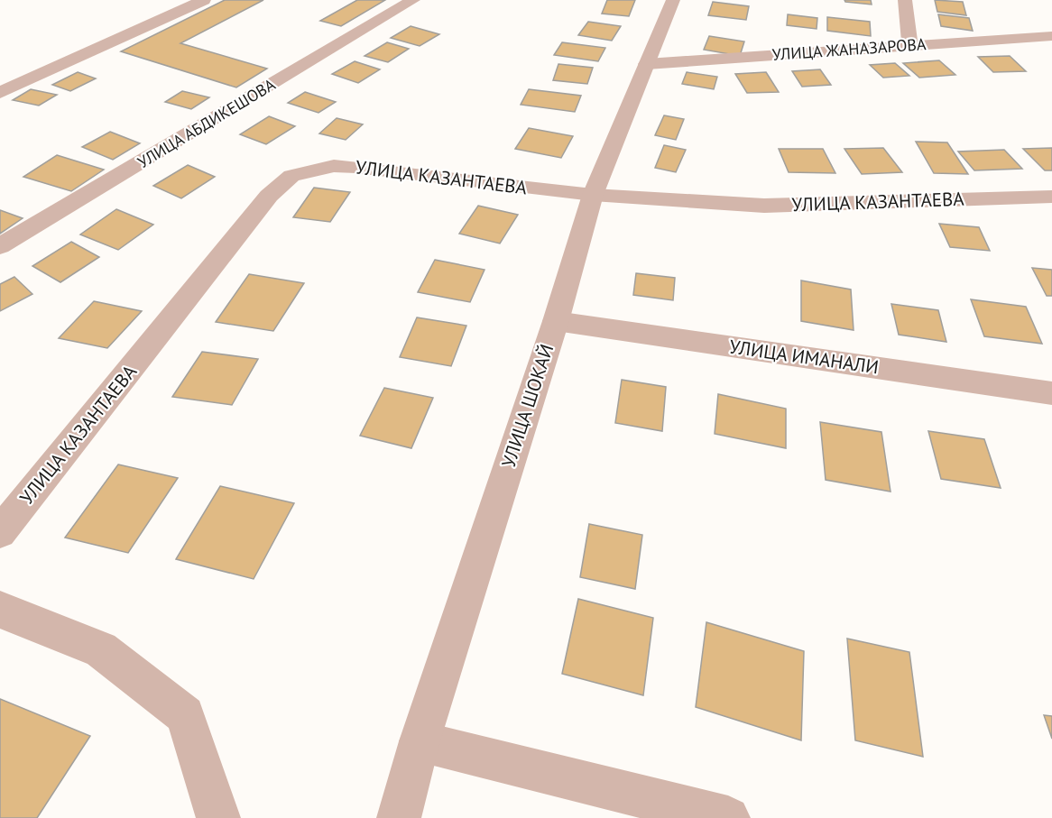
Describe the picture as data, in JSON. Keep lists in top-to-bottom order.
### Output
{
  "streets": {
    "street": [
      "УЛИЦА ЖАНАЗАРОВА",
      "УЛИЦА АБДИКЕШОВА",
      "УЛИЦА КАЗАНТАЕВА",
      "УЛИЦА ИМАНАЛИ",
      "УЛИЦА ШОКАЙ"
    ]
  },
  "crossings": [
    ["УЛИЦА ЖАНАЗАРОВА", "УЛИЦА ШОКАЙ"],
    ["УЛИЦА КАЗАНТАЕВА", "УЛИЦА ШОКАЙ"],
    ["УЛИЦА ИМАНАЛИ", "УЛИЦА ШОКАЙ"]
  ]
}
